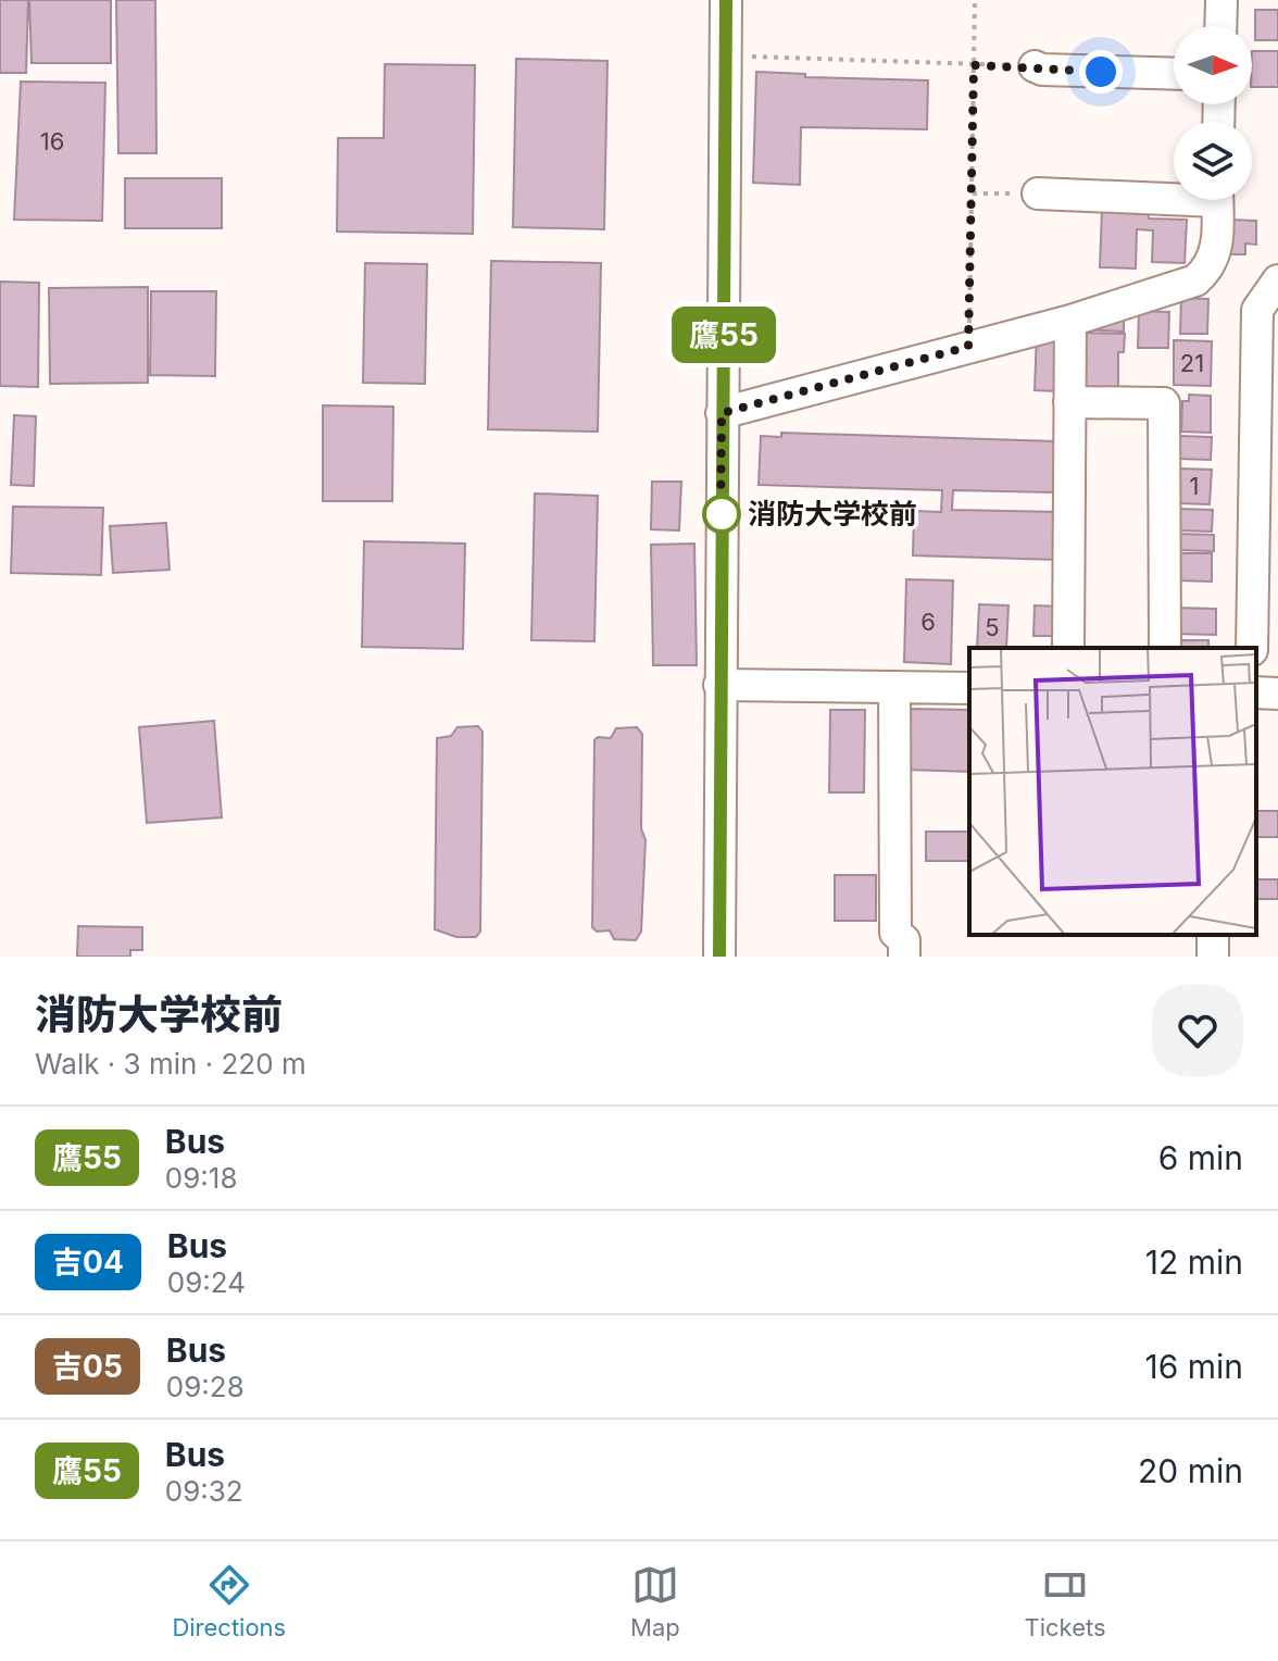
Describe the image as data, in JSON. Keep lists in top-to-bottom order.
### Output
{
  "places": ["消防大学校前"],
  "lines": ["bus line 鷹55"],
  "house_numbers": [
    "16",
    "21",
    "1",
    "6",
    "5"
  ],
  "north": "right",
  "page": {
    "on_map": "鷹55",
    "heading": ["消防大学校前", "Walk · 3 min · 220 m"],
    "list": [
      {
        "mark": "鷹55",
        "name": "Bus",
        "note": "09:18",
        "value": "6 min"
      },
      {
        "mark": "吉04",
        "name": "Bus",
        "note": "09:24",
        "value": "12 min"
      },
      {
        "mark": "吉05",
        "name": "Bus",
        "note": "09:28",
        "value": "16 min"
      },
      {
        "mark": "鷹55",
        "name": "Bus",
        "note": "09:32",
        "value": "20 min"
      }
    ],
    "tabs": ["Directions", "Map", "Tickets"]
  }
}
